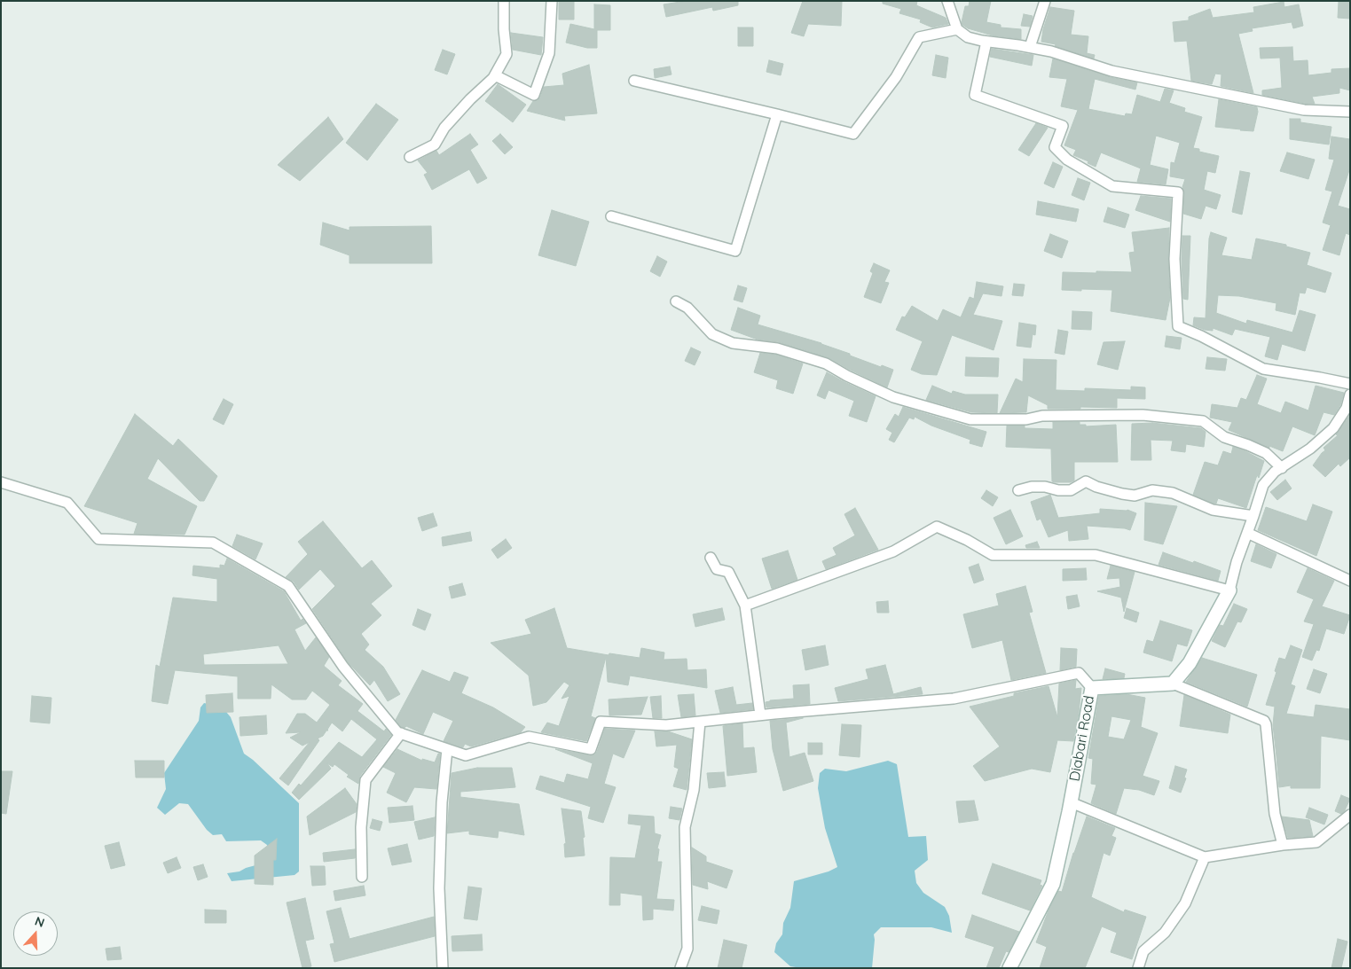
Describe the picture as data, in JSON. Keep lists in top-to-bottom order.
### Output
{
  "streets": {
    "street": ["Diabari Road"]
  },
  "north": "top"
}
